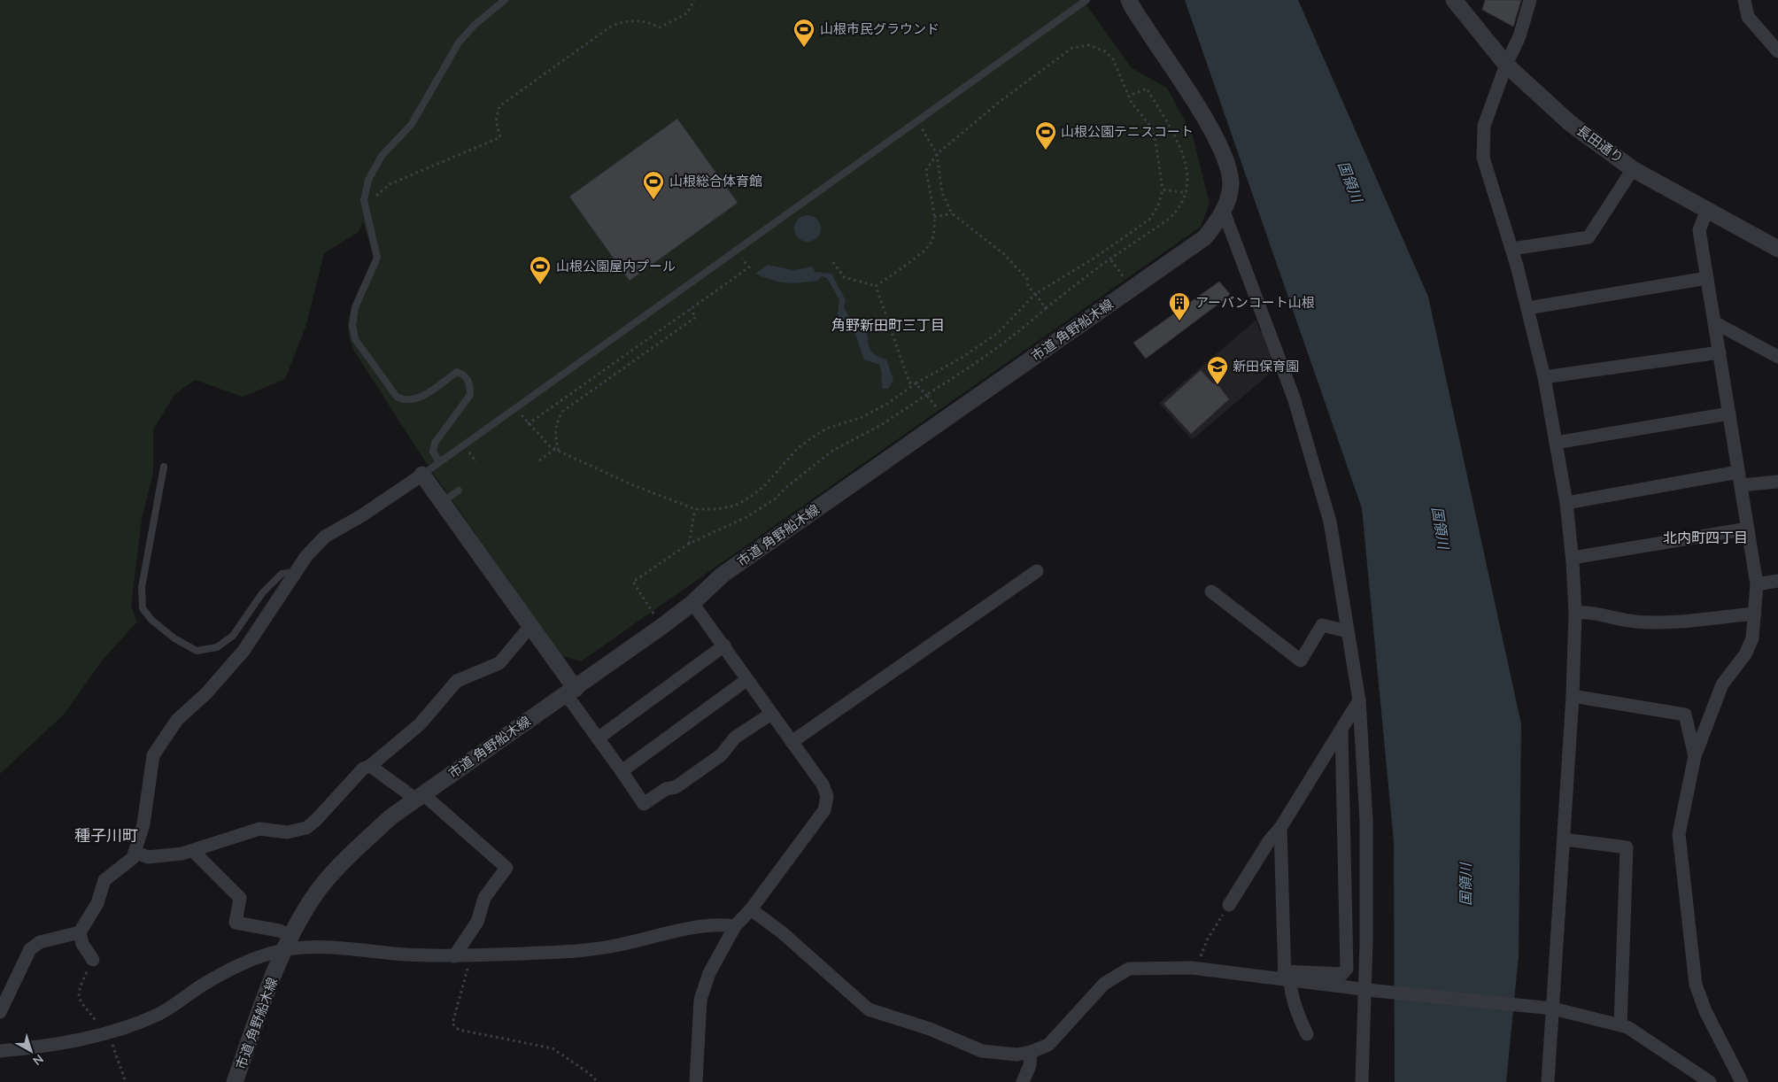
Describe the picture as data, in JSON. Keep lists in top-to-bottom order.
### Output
{
  "streets": {
    "street": ["長田通り", "市道 角野船木線"]
  },
  "districts": ["角野新田町三丁目", "北内町四丁目", "種子川町"],
  "water": ["国領川"],
  "places": {
    "sports": [
      "山根市民グラウンド",
      "山根公園テニスコート",
      "山根総合体育館",
      "山根公園屋内プール"
    ],
    "building": ["アーバンコート山根"],
    "school or university": ["新田保育園"]
  },
  "north": "bottom right"
}
